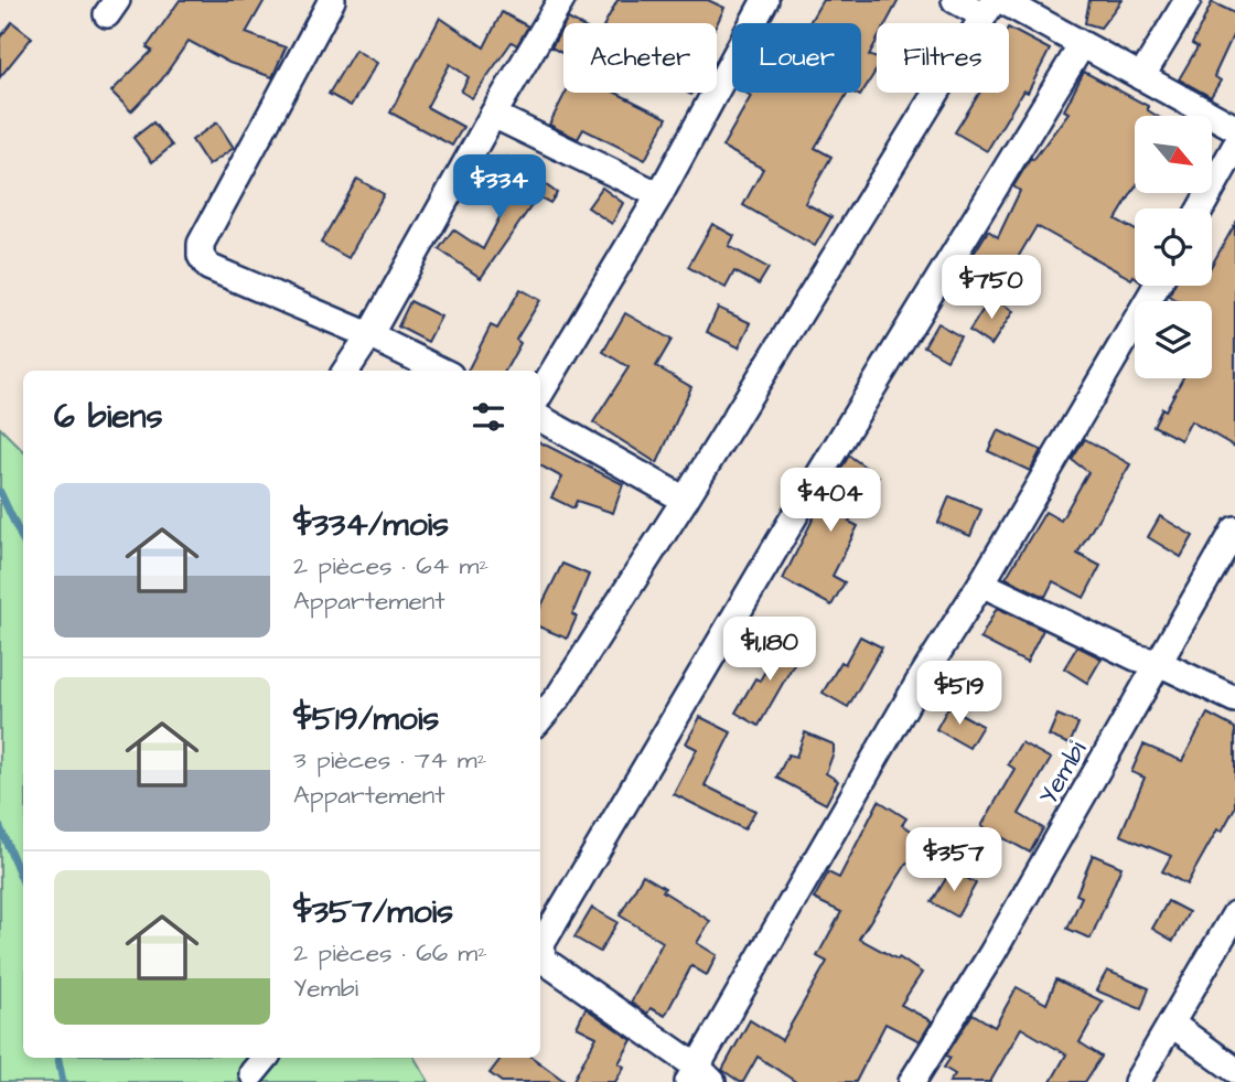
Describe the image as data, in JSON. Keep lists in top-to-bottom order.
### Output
{
  "streets": {
    "street": ["Yembi"]
  },
  "north": "bottom right",
  "page": {
    "chip": ["Acheter", "Louer", "Filtres"],
    "price": [
      "$334",
      "$750",
      "$404",
      "$1,180",
      "$519",
      "$357"
    ],
    "heading": "6 biens",
    "list": [
      {
        "name": "$334/mois",
        "note": "2 pièces · 64 m² · Appartement"
      },
      {
        "name": "$519/mois",
        "note": "3 pièces · 74 m² · Appartement"
      },
      {
        "name": "$357/mois",
        "note": "2 pièces · 66 m² · Yembi"
      }
    ]
  }
}
